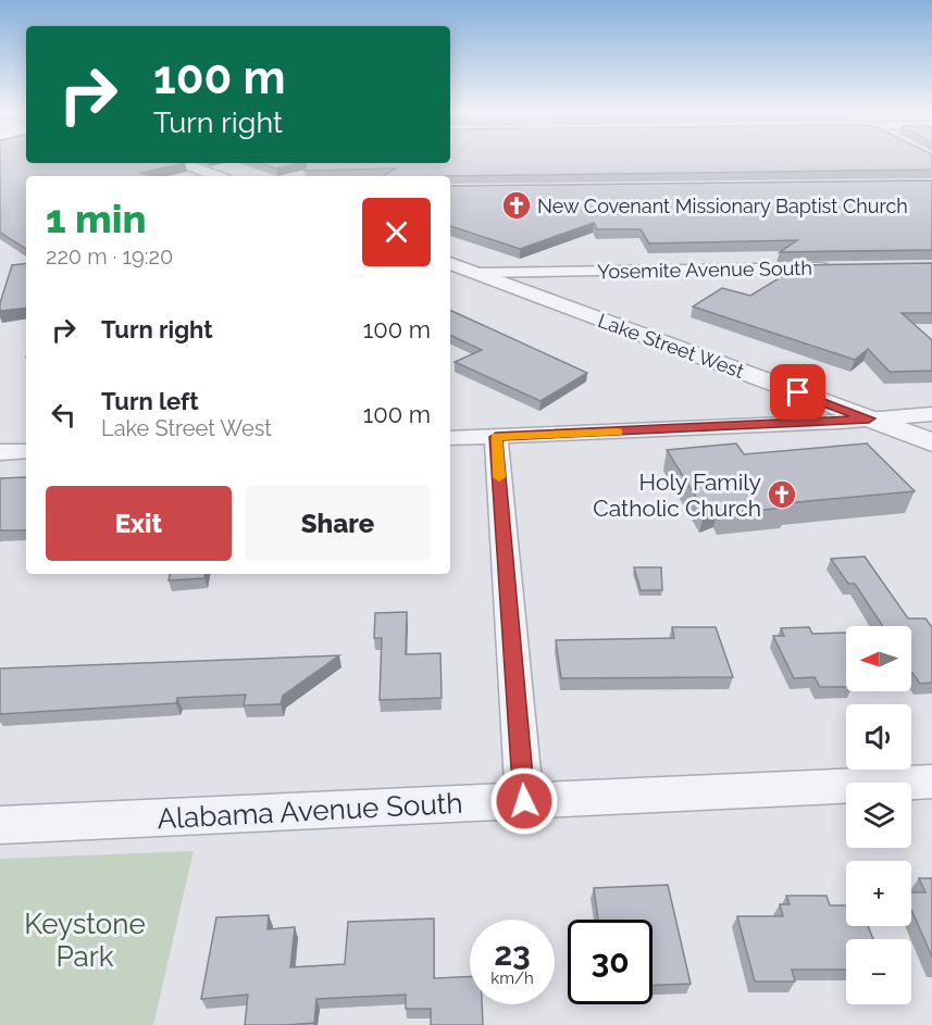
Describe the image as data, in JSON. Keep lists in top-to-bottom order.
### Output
{
  "streets": {
    "street": ["Yosemite Avenue South", "Lake Street West", "Alabama Avenue South"]
  },
  "crossings": [
    ["Yosemite Avenue South", "Lake Street West"]
  ],
  "parks": ["Keystone Park"],
  "places": {
    "church": ["New Covenant Missionary Baptist Church", "Holy Family Catholic Church"]
  },
  "north": "left",
  "page": {
    "turn": ["100 m", "Turn right"],
    "heading": ["1 min", "220 m · 19:20"],
    "list": [
      {
        "name": "Turn right",
        "value": "100 m"
      },
      {
        "name": "Turn left",
        "note": "Lake Street West",
        "value": "100 m"
      }
    ],
    "buttons": ["Exit", "Share"],
    "map_buttons": ["+", "−"],
    "speed": "23 km/h",
    "limit": "30"
  }
}
